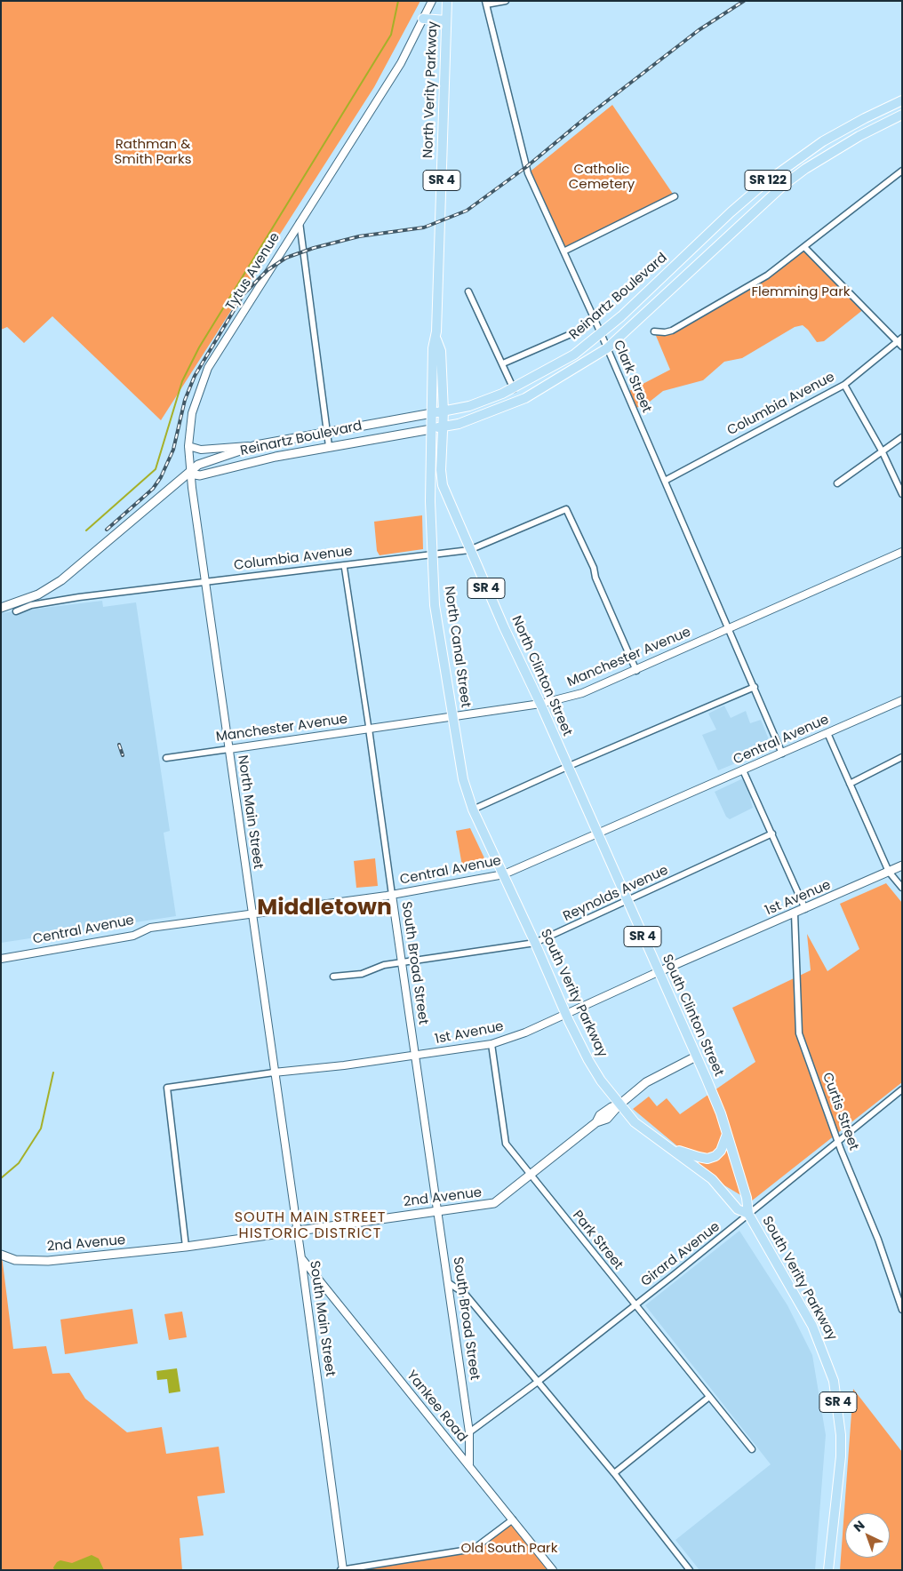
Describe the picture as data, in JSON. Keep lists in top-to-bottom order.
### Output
{
  "streets": {
    "main road": [
      "North Verity Parkway",
      "SR 4",
      "SR 122",
      "Reinartz Boulevard",
      "Columbia Avenue",
      "North Canal Street",
      "North Clinton Street",
      "1st Avenue",
      "South Verity Parkway",
      "South Clinton Street",
      "2nd Avenue"
    ],
    "street": [
      "Tytus Avenue",
      "Clark Street",
      "Manchester Avenue",
      "Central Avenue",
      "North Main Street",
      "Reynolds Avenue",
      "South Broad Street",
      "Curtis Street",
      "Park Street",
      "Girard Avenue",
      "South Main Street",
      "Yankee Road"
    ]
  },
  "crossings": [
    ["North Verity Parkway", "Reinartz Boulevard"],
    ["North Verity Parkway", "North Canal Street"],
    ["North Verity Parkway", "North Clinton Street"],
    ["Tytus Avenue", "Reinartz Boulevard"],
    ["Tytus Avenue", "Columbia Avenue"],
    ["Tytus Avenue", "North Main Street"],
    ["Reinartz Boulevard", "Clark Street"],
    ["Reinartz Boulevard", "Columbia Avenue"],
    ["Reinartz Boulevard", "North Canal Street"],
    ["Reinartz Boulevard", "North Clinton Street"],
    ["Clark Street", "Columbia Avenue"],
    ["Clark Street", "Manchester Avenue"],
    ["Clark Street", "Central Avenue"],
    ["Columbia Avenue", "North Canal Street"],
    ["Columbia Avenue", "Manchester Avenue"],
    ["Columbia Avenue", "North Clinton Street"],
    ["Columbia Avenue", "North Main Street"],
    ["North Canal Street", "Manchester Avenue"],
    ["North Canal Street", "Central Avenue"],
    ["North Canal Street", "South Verity Parkway"],
    ["Manchester Avenue", "North Clinton Street"],
    ["Manchester Avenue", "North Main Street"],
    ["Manchester Avenue", "South Broad Street"],
    ["North Clinton Street", "Central Avenue"],
    ["North Clinton Street", "South Clinton Street"],
    ["Central Avenue", "North Main Street"],
    ["Central Avenue", "South Broad Street"],
    ["Central Avenue", "South Verity Parkway"],
    ["Central Avenue", "South Clinton Street"],
    ["Central Avenue", "South Main Street"],
    ["North Main Street", "South Main Street"],
    ["Reynolds Avenue", "South Broad Street"],
    ["Reynolds Avenue", "South Verity Parkway"],
    ["Reynolds Avenue", "South Clinton Street"],
    ["1st Avenue", "South Broad Street"],
    ["1st Avenue", "South Verity Parkway"],
    ["1st Avenue", "South Clinton Street"],
    ["1st Avenue", "Curtis Street"],
    ["1st Avenue", "2nd Avenue"],
    ["1st Avenue", "Park Street"],
    ["1st Avenue", "South Main Street"],
    ["South Broad Street", "2nd Avenue"],
    ["South Broad Street", "Girard Avenue"],
    ["South Broad Street", "Yankee Road"],
    ["South Verity Parkway", "South Clinton Street"],
    ["South Verity Parkway", "2nd Avenue"],
    ["South Verity Parkway", "Girard Avenue"],
    ["South Clinton Street", "2nd Avenue"],
    ["South Clinton Street", "Girard Avenue"],
    ["Curtis Street", "Girard Avenue"],
    ["2nd Avenue", "Park Street"],
    ["2nd Avenue", "South Main Street"],
    ["Park Street", "Girard Avenue"],
    ["South Main Street", "Yankee Road"]
  ],
  "districts": ["Middletown", "SOUTH MAIN STREET HISTORIC DISTRICT"],
  "parks": [
    "Rathman & Smith Parks",
    "Catholic Cemetery",
    "Flemming Park",
    "Old South Park"
  ],
  "north": "top left"
}
